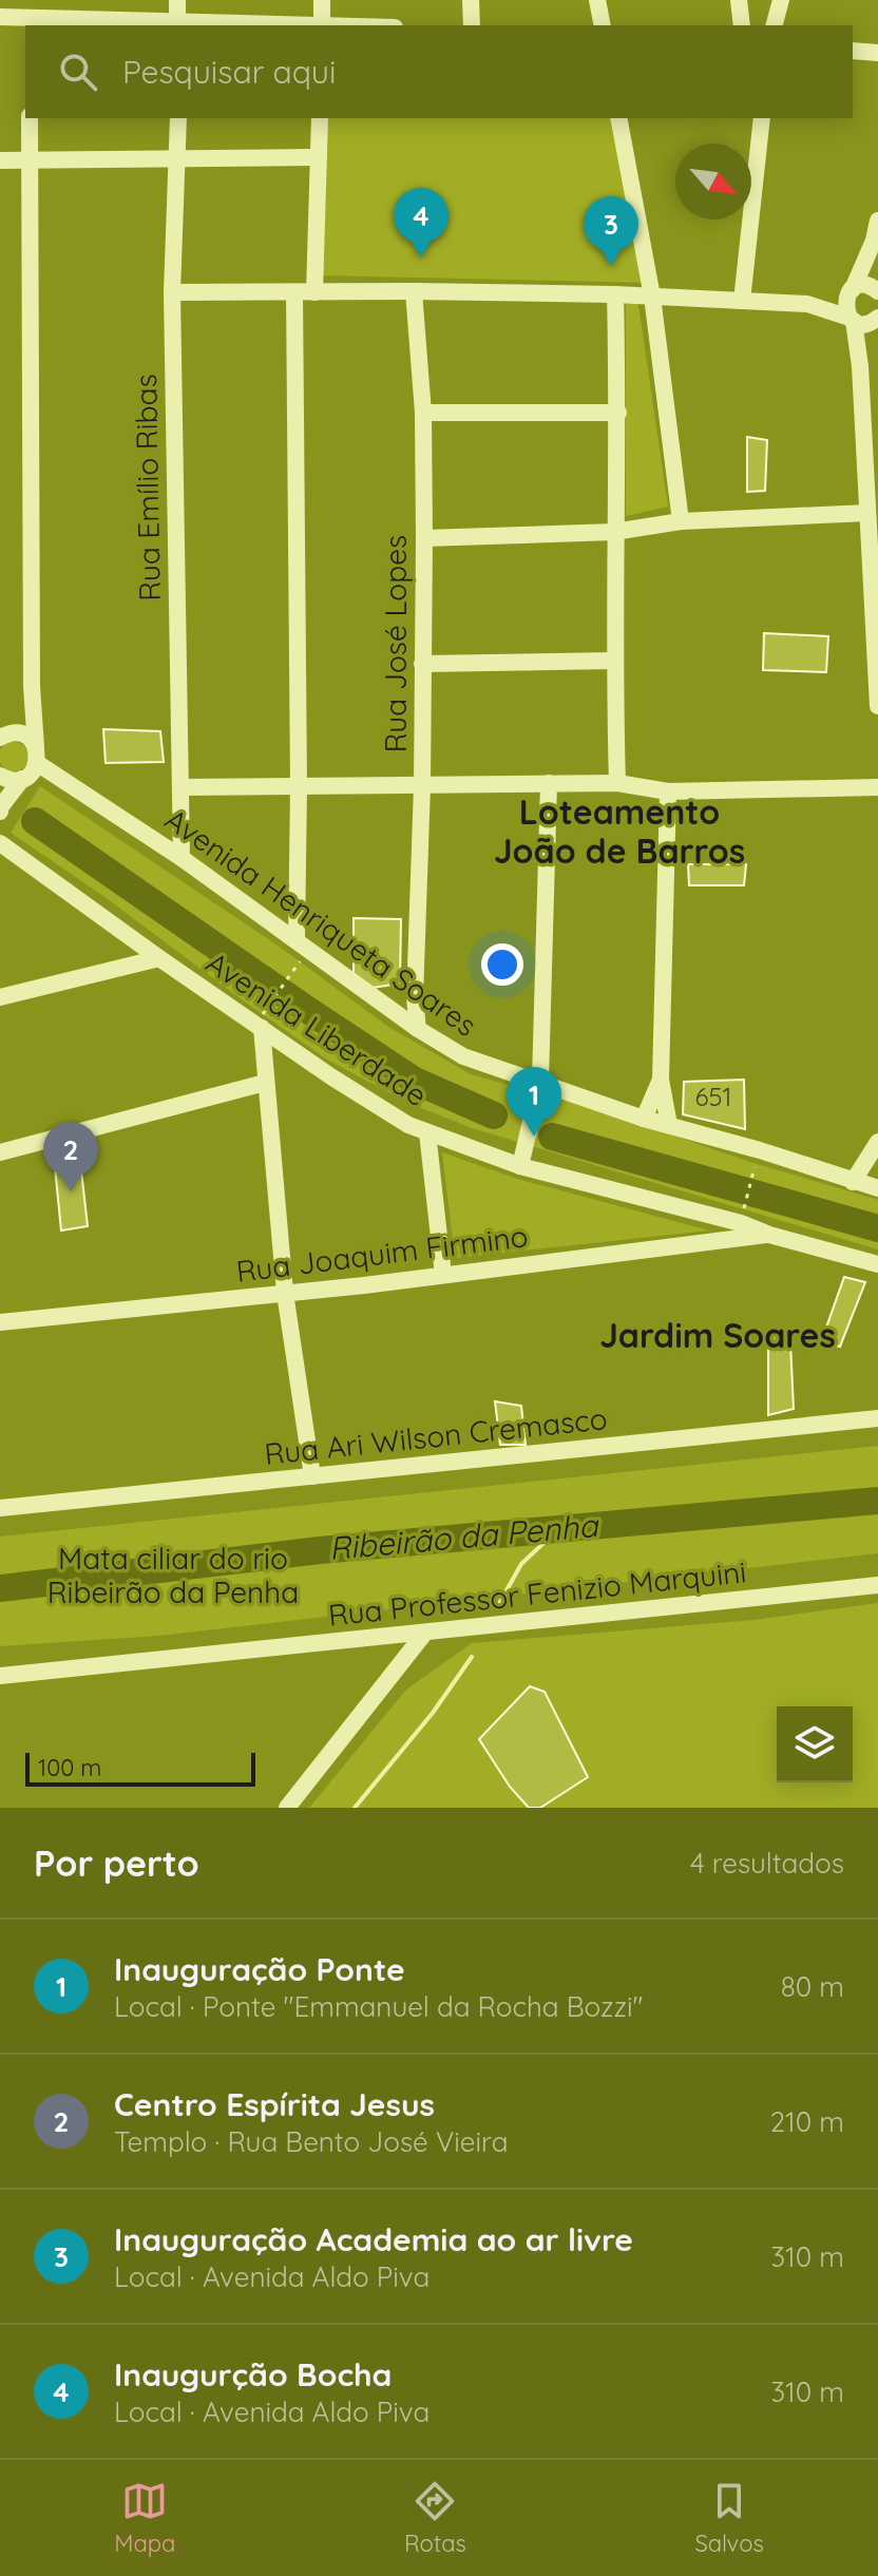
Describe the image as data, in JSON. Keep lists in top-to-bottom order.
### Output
{
  "streets": {
    "street": [
      "Rua Emílio Ribas",
      "Rua José Lopes",
      "Avenida Henriqueta Soares",
      "Avenida Liberdade",
      "Rua Joaquim Firmino",
      "Rua Ari Wilson Cremasco",
      "Rua Professor Fenizio Marquini"
    ]
  },
  "crossings": [
    ["Rua Emílio Ribas", "Avenida Henriqueta Soares"],
    ["Rua José Lopes", "Avenida Henriqueta Soares"],
    ["Avenida Liberdade", "Rua Joaquim Firmino"]
  ],
  "districts": ["Loteamento João de Barros", "Jardim Soares"],
  "water": ["Ribeirão da Penha"],
  "parks": ["Mata ciliar do rio Ribeirão da Penha"],
  "house_numbers": ["651"],
  "scale_bar": "100 m",
  "north": "bottom right",
  "page": {
    "search": "Pesquisar aqui",
    "pins": [
      "4",
      "3",
      "1",
      "2"
    ],
    "scale": "100 m",
    "heading": ["Por perto", "4 resultados"],
    "list": [
      {
        "mark": "1",
        "name": "Inauguração Ponte",
        "note": "Local · Ponte \"Emmanuel da Rocha Bozzi\"",
        "value": "80 m"
      },
      {
        "mark": "2",
        "name": "Centro Espírita Jesus",
        "note": "Templo · Rua Bento José Vieira",
        "value": "210 m"
      },
      {
        "mark": "3",
        "name": "Inauguração Academia ao ar livre",
        "note": "Local · Avenida Aldo Piva",
        "value": "310 m"
      },
      {
        "mark": "4",
        "name": "Inaugurção Bocha",
        "note": "Local · Avenida Aldo Piva",
        "value": "310 m"
      }
    ],
    "nav": ["Mapa", "Rotas", "Salvos"]
  }
}
